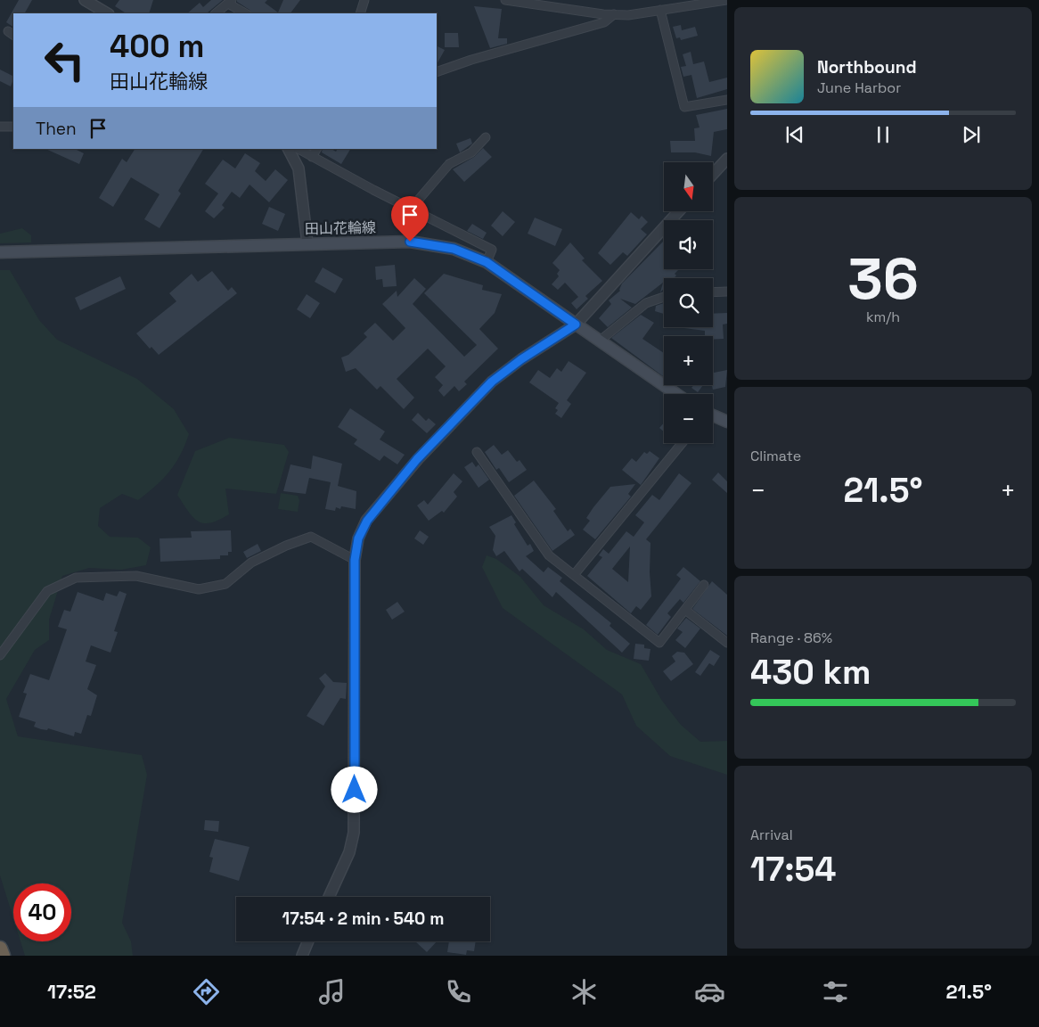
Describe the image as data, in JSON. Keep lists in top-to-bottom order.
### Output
{
  "streets": {
    "main road": ["田山花輪線"]
  },
  "north": "bottom",
  "page": {
    "turn": ["400 m", "田山花輪線"],
    "song": ["Northbound", "June Harbor"],
    "then": "Then",
    "map_buttons": ["+", "−"],
    "tile": [
      ["36", "km/h"],
      "Climate",
      ["Range · 86%", "430 km"],
      ["Arrival", "17:54"]
    ],
    "heat": ["−", "21.5°", "+"],
    "limit": "40",
    "trip": "17:54 · 2 min · 540 m",
    "tabs": ["17:52", "21.5°"]
  }
}
